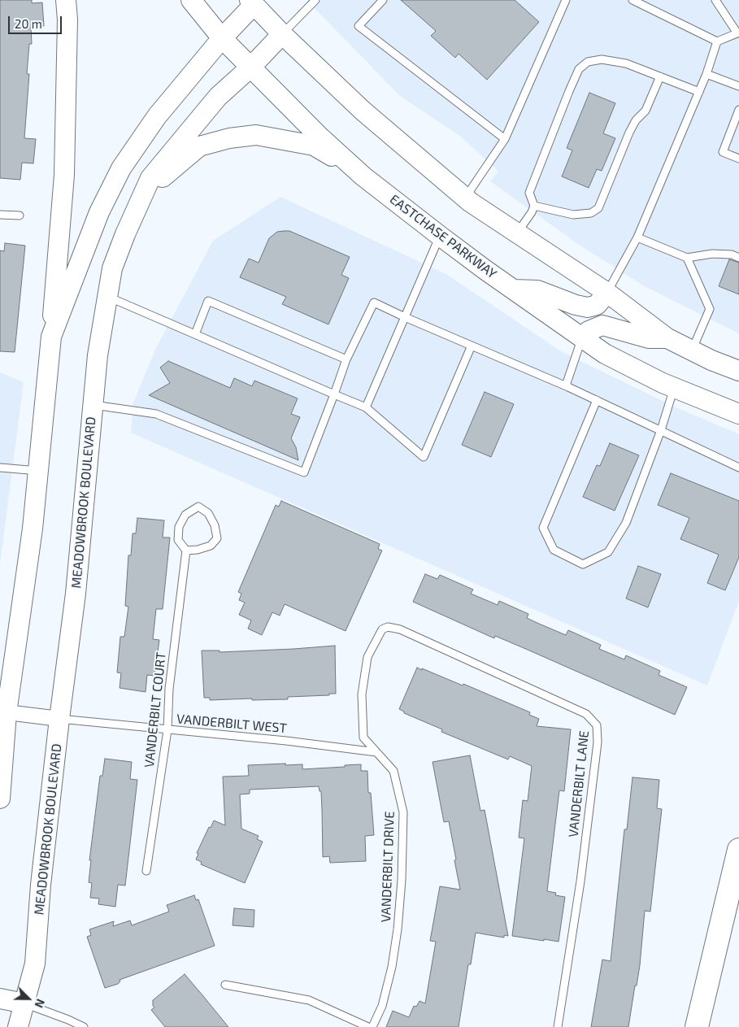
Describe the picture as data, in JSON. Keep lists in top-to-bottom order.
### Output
{
  "streets": {
    "main road": ["EASTCHASE PARKWAY", "MEADOWBROOK BOULEVARD"],
    "lane": [
      "VANDERBILT COURT",
      "VANDERBILT WEST",
      "VANDERBILT LANE",
      "VANDERBILT DRIVE"
    ]
  },
  "crossings": [
    ["EASTCHASE PARKWAY", "MEADOWBROOK BOULEVARD"],
    ["MEADOWBROOK BOULEVARD", "VANDERBILT WEST"],
    ["VANDERBILT COURT", "VANDERBILT WEST"],
    ["VANDERBILT WEST", "VANDERBILT DRIVE"],
    ["VANDERBILT LANE", "VANDERBILT DRIVE"]
  ],
  "scale_bar": "20 m",
  "north": "bottom right"
}
